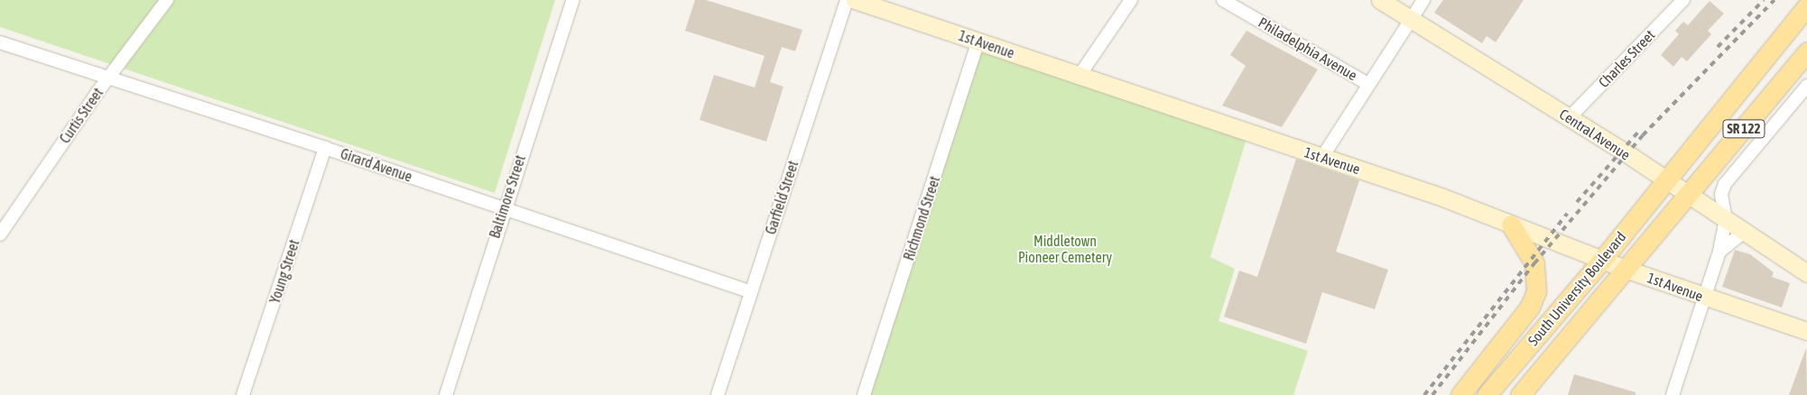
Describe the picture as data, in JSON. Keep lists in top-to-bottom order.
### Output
{
  "streets": {
    "main road": [
      "1st Avenue",
      "SR 122",
      "Central Avenue",
      "South University Boulevard"
    ],
    "street": [
      "Philadelphia Avenue",
      "Charles Street",
      "Curtis Street",
      "Girard Avenue",
      "Baltimore Street",
      "Garfield Street",
      "Richmond Street",
      "Young Street"
    ]
  },
  "crossings": [
    ["1st Avenue", "Richmond Street"],
    ["1st Avenue", "South University Boulevard"],
    ["Charles Street", "Central Avenue"],
    ["Curtis Street", "Girard Avenue"],
    ["SR 122", "Central Avenue"],
    ["SR 122", "South University Boulevard"],
    ["Central Avenue", "South University Boulevard"],
    ["Girard Avenue", "Baltimore Street"],
    ["Girard Avenue", "Garfield Street"],
    ["Girard Avenue", "Young Street"]
  ],
  "parks": ["Middletown Pioneer Cemetery"]
}
